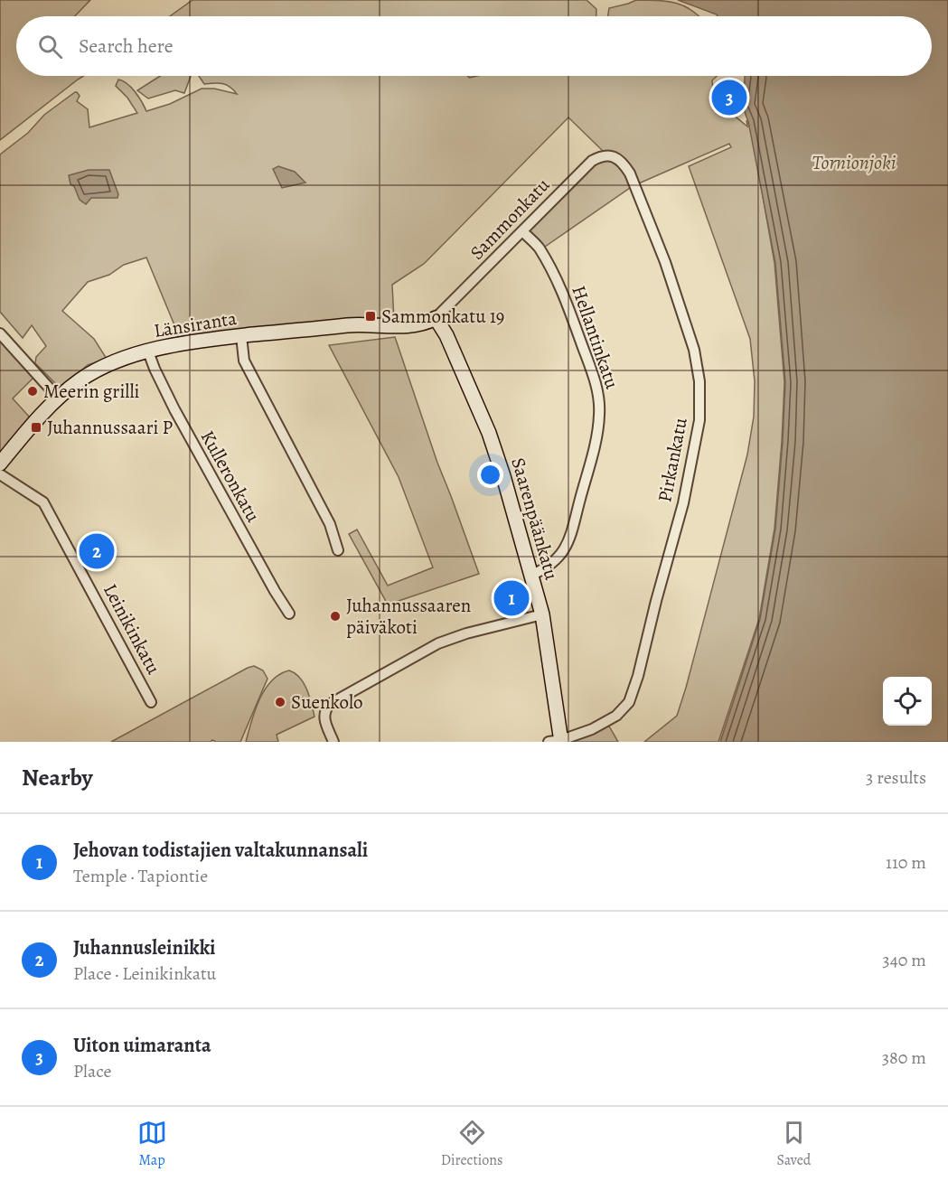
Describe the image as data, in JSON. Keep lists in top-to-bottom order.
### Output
{
  "streets": {
    "street": [
      "Sammonkatu",
      "Länsiranta",
      "Hellantinkatu",
      "Pirkankatu",
      "Kulleronkatu",
      "Saarenpäänkatu",
      "Leinikinkatu"
    ]
  },
  "crossings": [
    ["Sammonkatu", "Länsiranta"],
    ["Sammonkatu", "Hellantinkatu"],
    ["Sammonkatu", "Pirkankatu"],
    ["Sammonkatu", "Saarenpäänkatu"],
    ["Länsiranta", "Kulleronkatu"],
    ["Länsiranta", "Saarenpäänkatu"],
    ["Hellantinkatu", "Saarenpäänkatu"],
    ["Pirkankatu", "Saarenpäänkatu"]
  ],
  "water": ["Tornionjoki"],
  "places": {
    "transit": ["Sammonkatu 19", "Juhannussaari P"],
    "other": ["Meerin grilli", "Juhannussaaren päiväkoti", "Suenkolo"]
  },
  "page": {
    "search": "Search here",
    "pins": ["3", "2", "1"],
    "heading": ["Nearby", "3 results"],
    "list": [
      {
        "mark": "1",
        "name": "Jehovan todistajien valtakunnansali",
        "note": "Temple · Tapiontie",
        "value": "110 m"
      },
      {
        "mark": "2",
        "name": "Juhannusleinikki",
        "note": "Place · Leinikinkatu",
        "value": "340 m"
      },
      {
        "mark": "3",
        "name": "Uiton uimaranta",
        "note": "Place",
        "value": "380 m"
      }
    ],
    "nav": ["Map", "Directions", "Saved"]
  }
}
